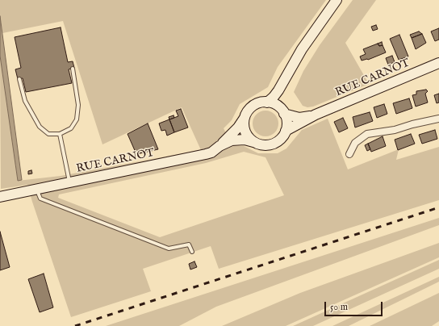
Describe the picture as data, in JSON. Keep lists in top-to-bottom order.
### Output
{
  "streets": {
    "street": ["RUE CARNOT"]
  },
  "scale_bar": "50 m"
}
